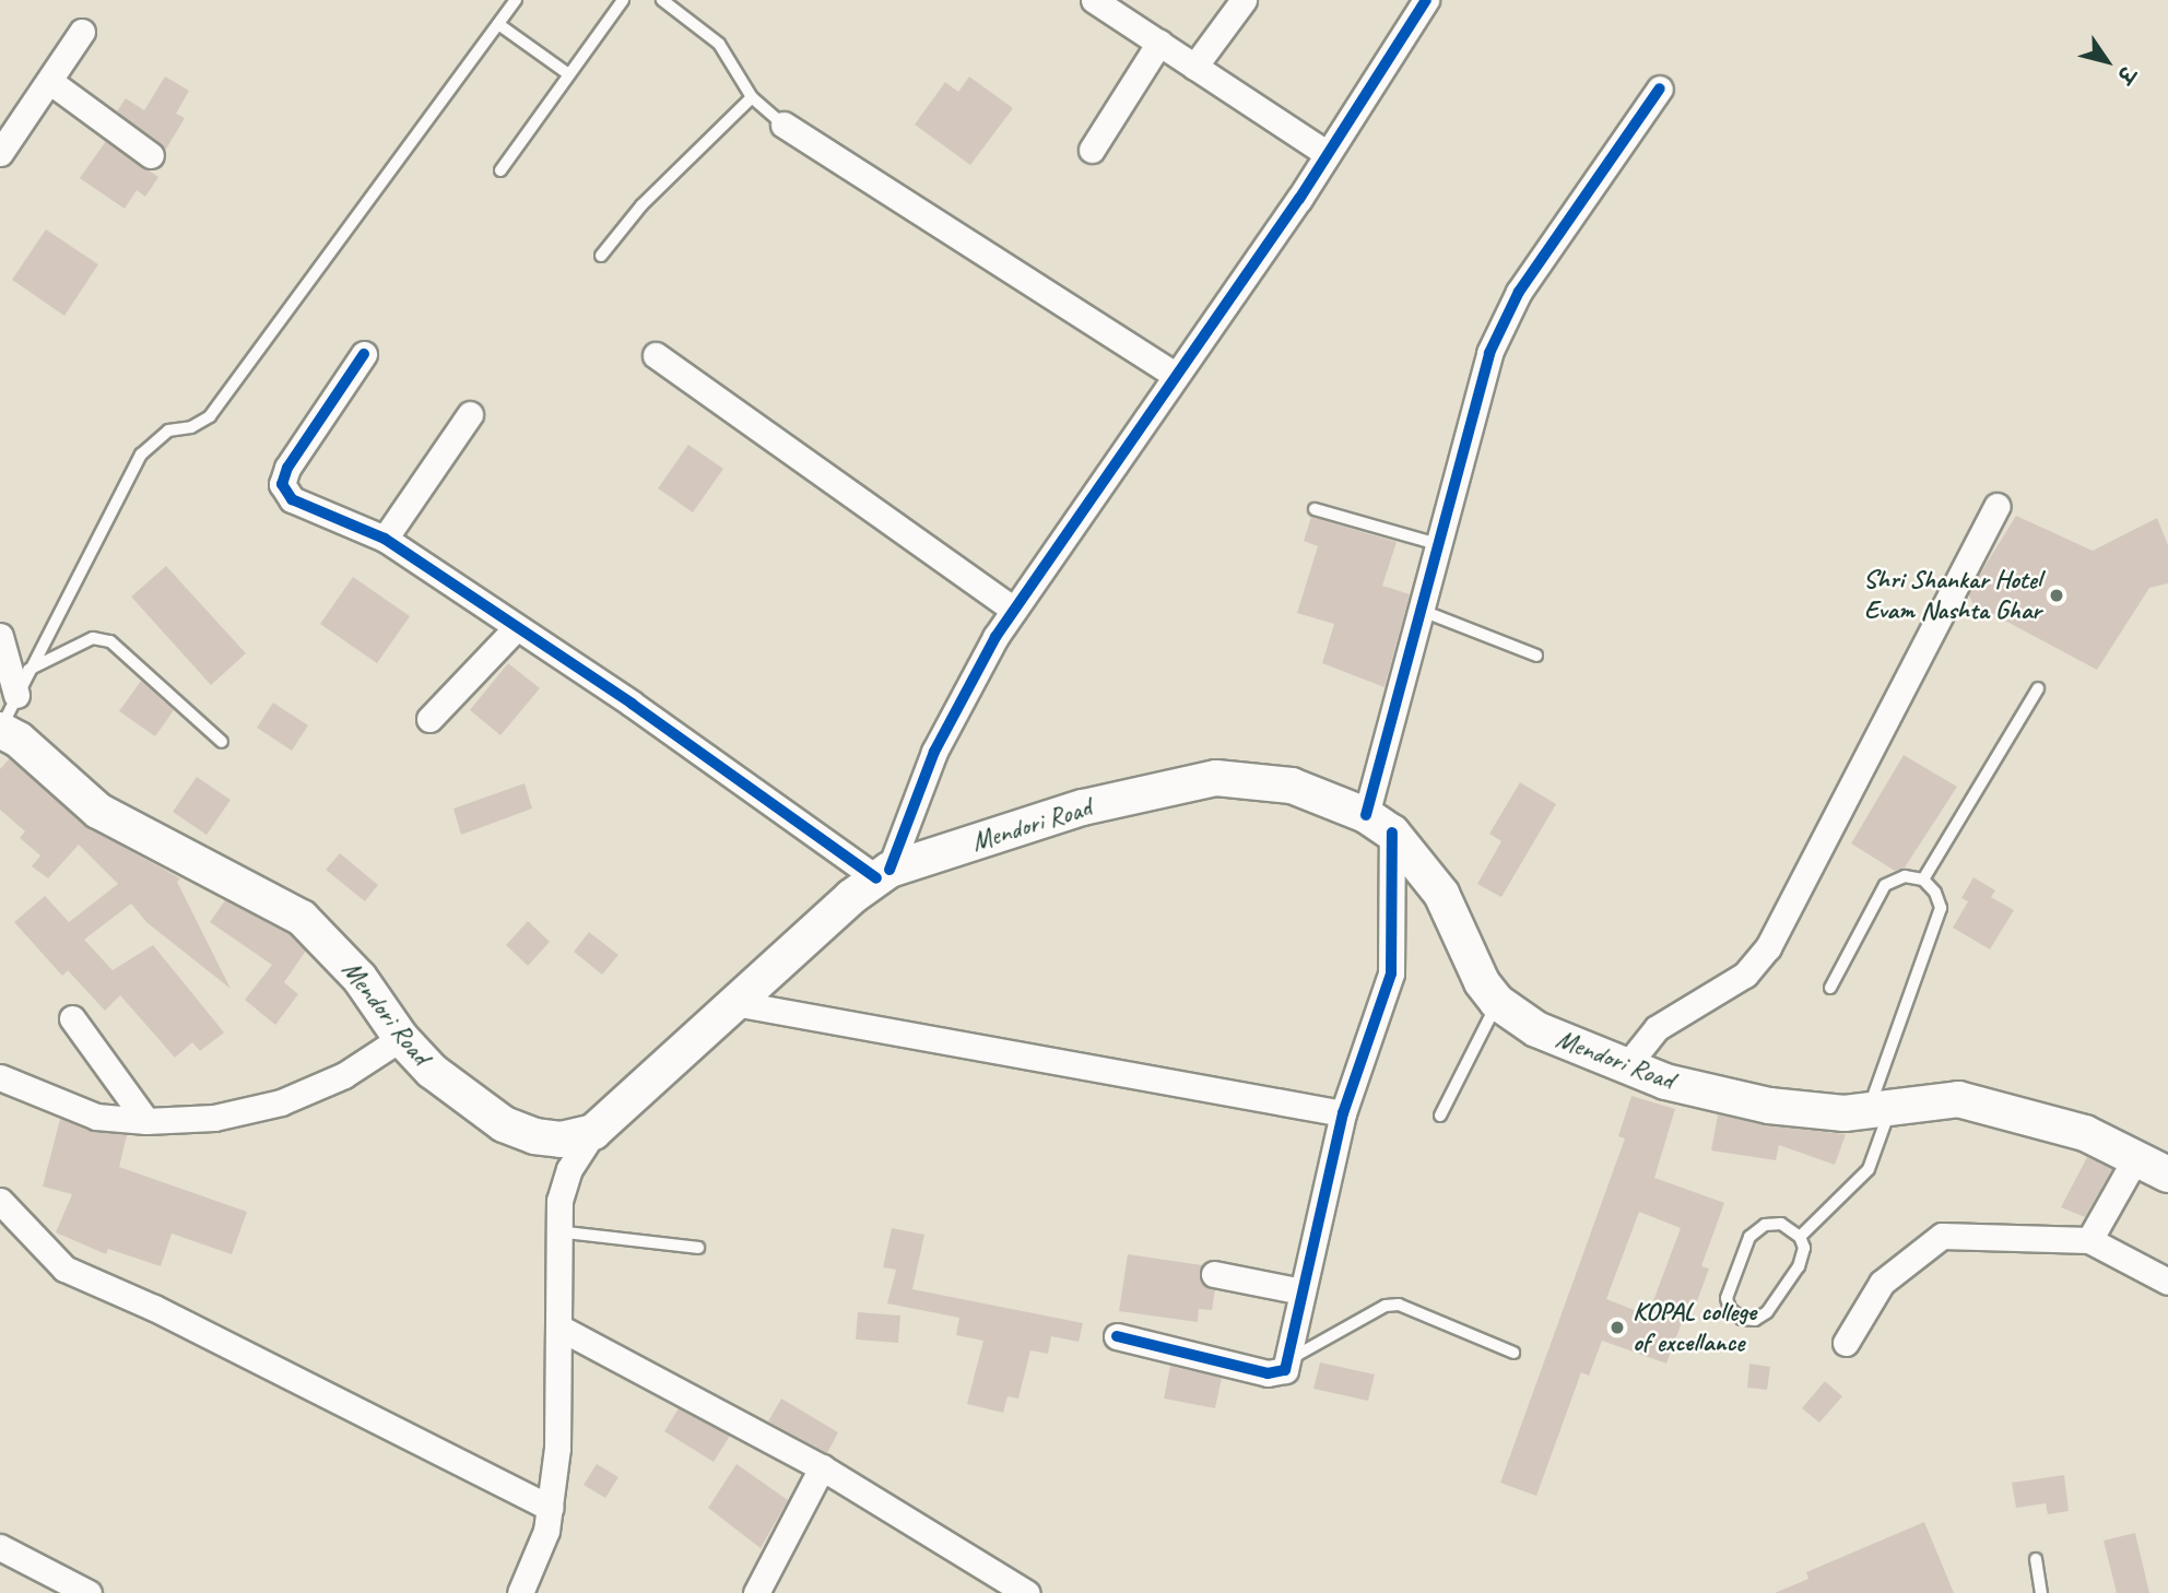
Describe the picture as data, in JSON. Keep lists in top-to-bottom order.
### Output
{
  "streets": {
    "main road": ["Mendori Road"]
  },
  "places": ["Shri Shankar Hotel Evam Nashta Ghar", "KOPAL college of excellance"],
  "north": "bottom right"
}
